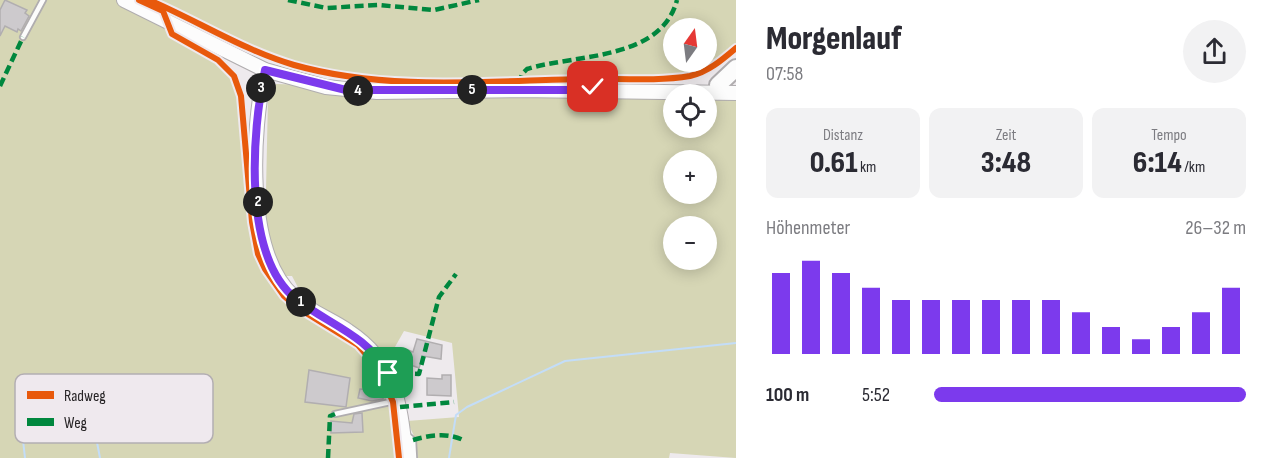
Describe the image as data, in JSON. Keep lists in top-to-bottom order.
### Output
{
  "legend": ["Radweg", "Weg"],
  "north": "top",
  "page": {
    "heading": ["Morgenlauf", "07:58"],
    "map_buttons": ["+", "−"],
    "pins": [
      "3",
      "5",
      "4",
      "2",
      "1"
    ],
    "stats": [
      ["Distanz", "0.61 km"],
      ["Zeit", "3:48"],
      ["Tempo", "6:14 /km"]
    ],
    "chart": ["Höhenmeter", "26–32 m"],
    "list": [
      {
        "name": "100 m",
        "note": "5:52"
      }
    ]
  }
}
